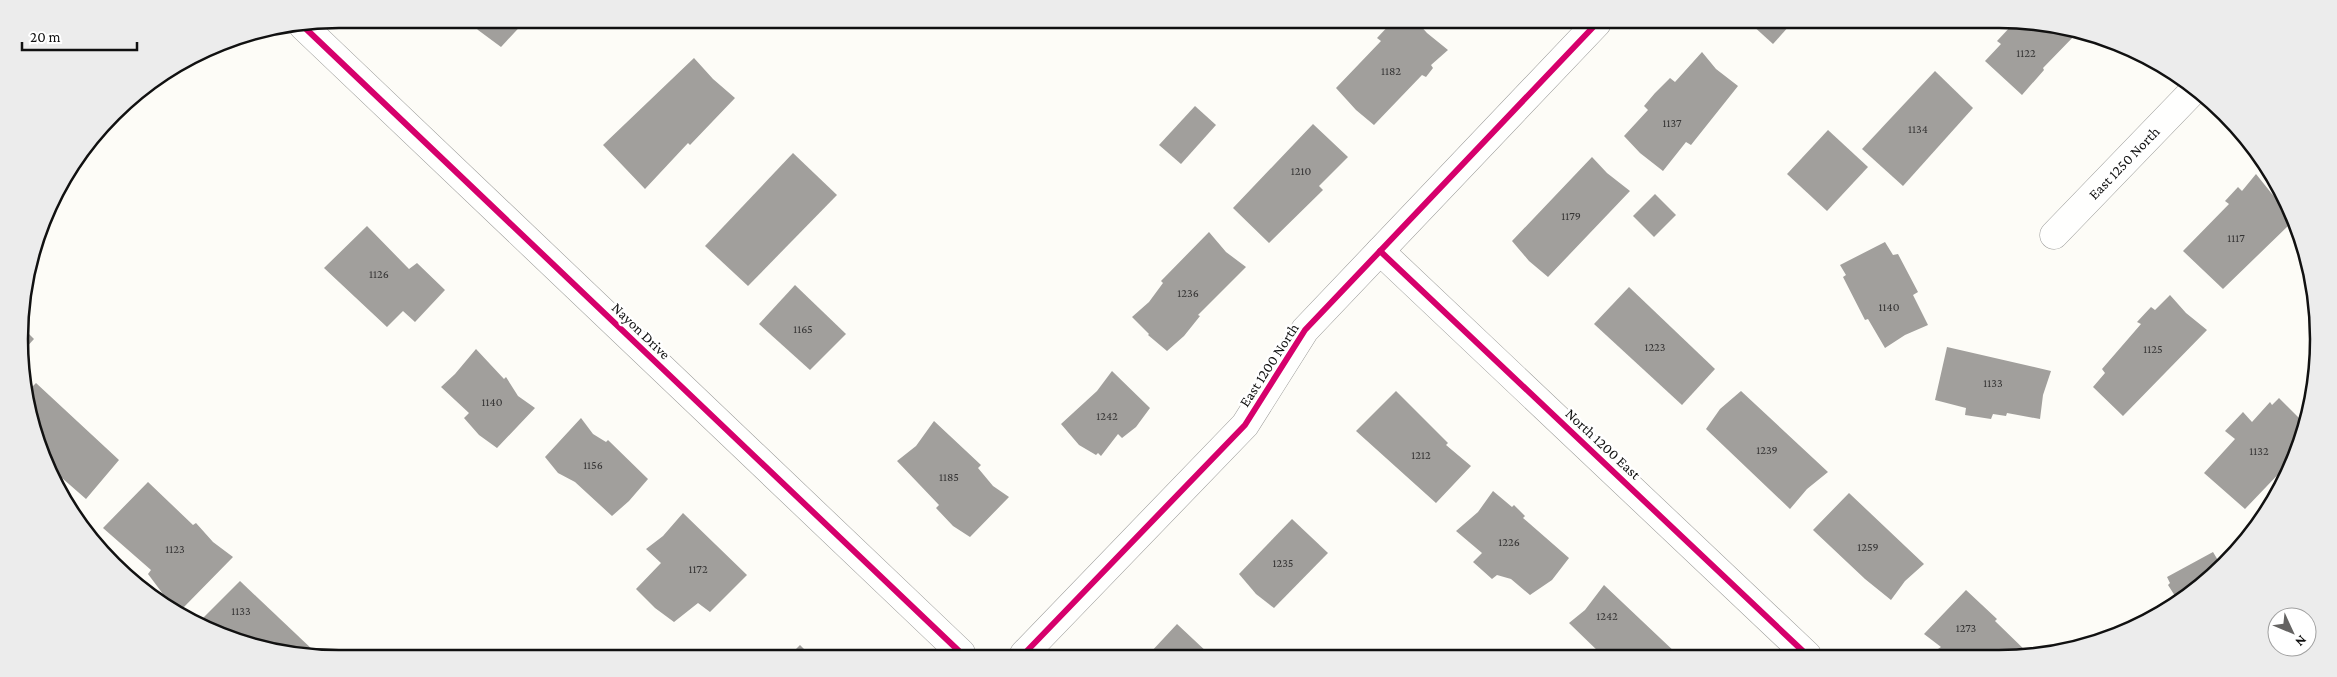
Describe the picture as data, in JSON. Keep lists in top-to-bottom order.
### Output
{
  "streets": {
    "street": [
      "East 1250 North",
      "Nayon Drive",
      "East 1200 North",
      "North 1200 East"
    ]
  },
  "crossings": [
    ["East 1200 North", "North 1200 East"]
  ],
  "house_numbers": [
    "1122",
    "1182",
    "1137",
    "1134",
    "1210",
    "1179",
    "1117",
    "1126",
    "1236",
    "1140",
    "1165",
    "1223",
    "1125",
    "1133",
    "1140",
    "1242",
    "1239",
    "1132",
    "1212",
    "1156",
    "1185",
    "1226",
    "1259",
    "1123",
    "1235",
    "1172",
    "1133",
    "1242",
    "1273"
  ],
  "scale_bar": "20 m",
  "north": "bottom right"
}
